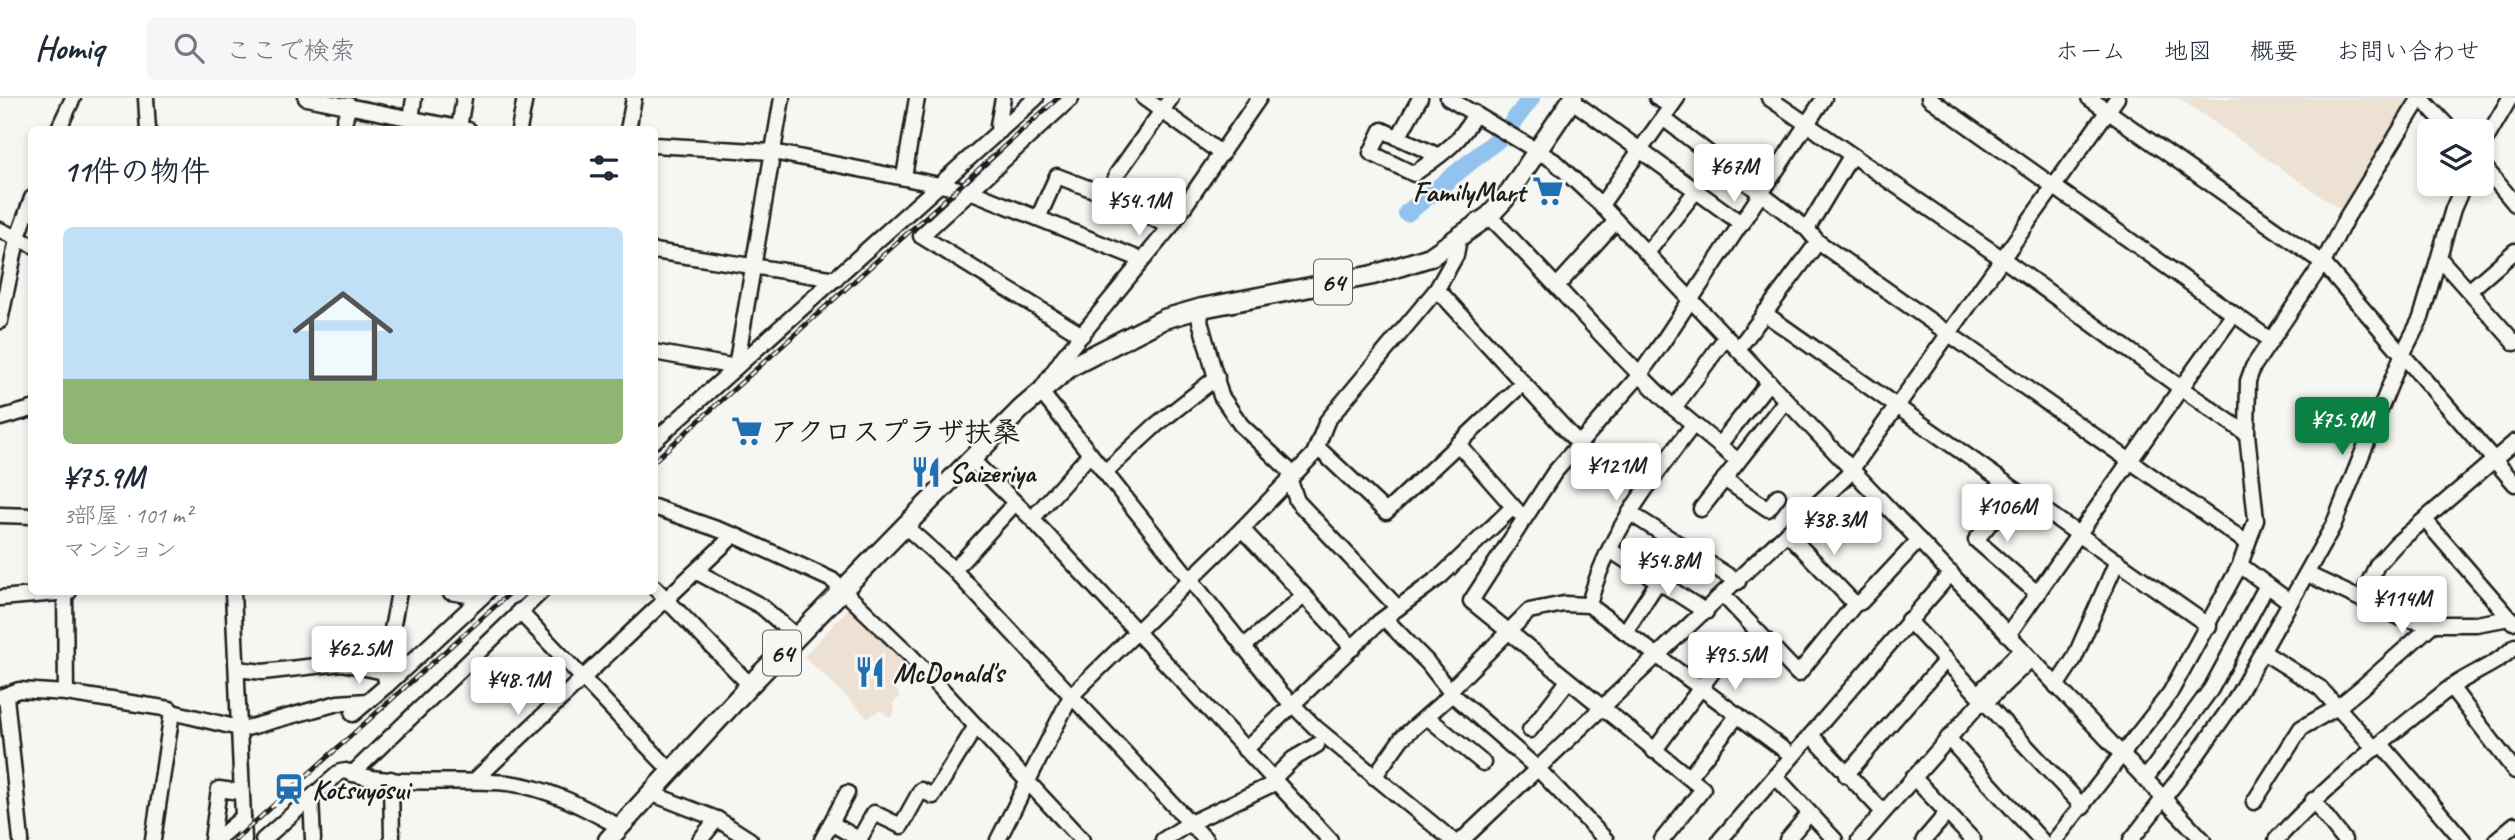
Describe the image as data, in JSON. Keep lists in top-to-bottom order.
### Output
{
  "streets": {
    "main road": ["64"]
  },
  "places": {
    "supermarket": ["FamilyMart", "アクロスプラザ扶桑"],
    "restaurant": ["Saizeriya", "McDonald's"],
    "station": ["Kotsuyōsui"]
  },
  "page": {
    "header": "Homiq",
    "search": "ここで検索",
    "nav": [
      "ホーム",
      "地図",
      "概要",
      "お問い合わせ"
    ],
    "heading": "11件の物件",
    "price": [
      "¥67M",
      "¥54.1M",
      "¥75.9M",
      "¥121M",
      "¥106M",
      "¥38.3M",
      "¥54.8M",
      "¥114M",
      "¥62.5M",
      "¥95.5M",
      "¥48.1M"
    ],
    "list": [
      {
        "name": "¥75.9M",
        "note": "3部屋 · 101 m² · マンション"
      }
    ]
  }
}
